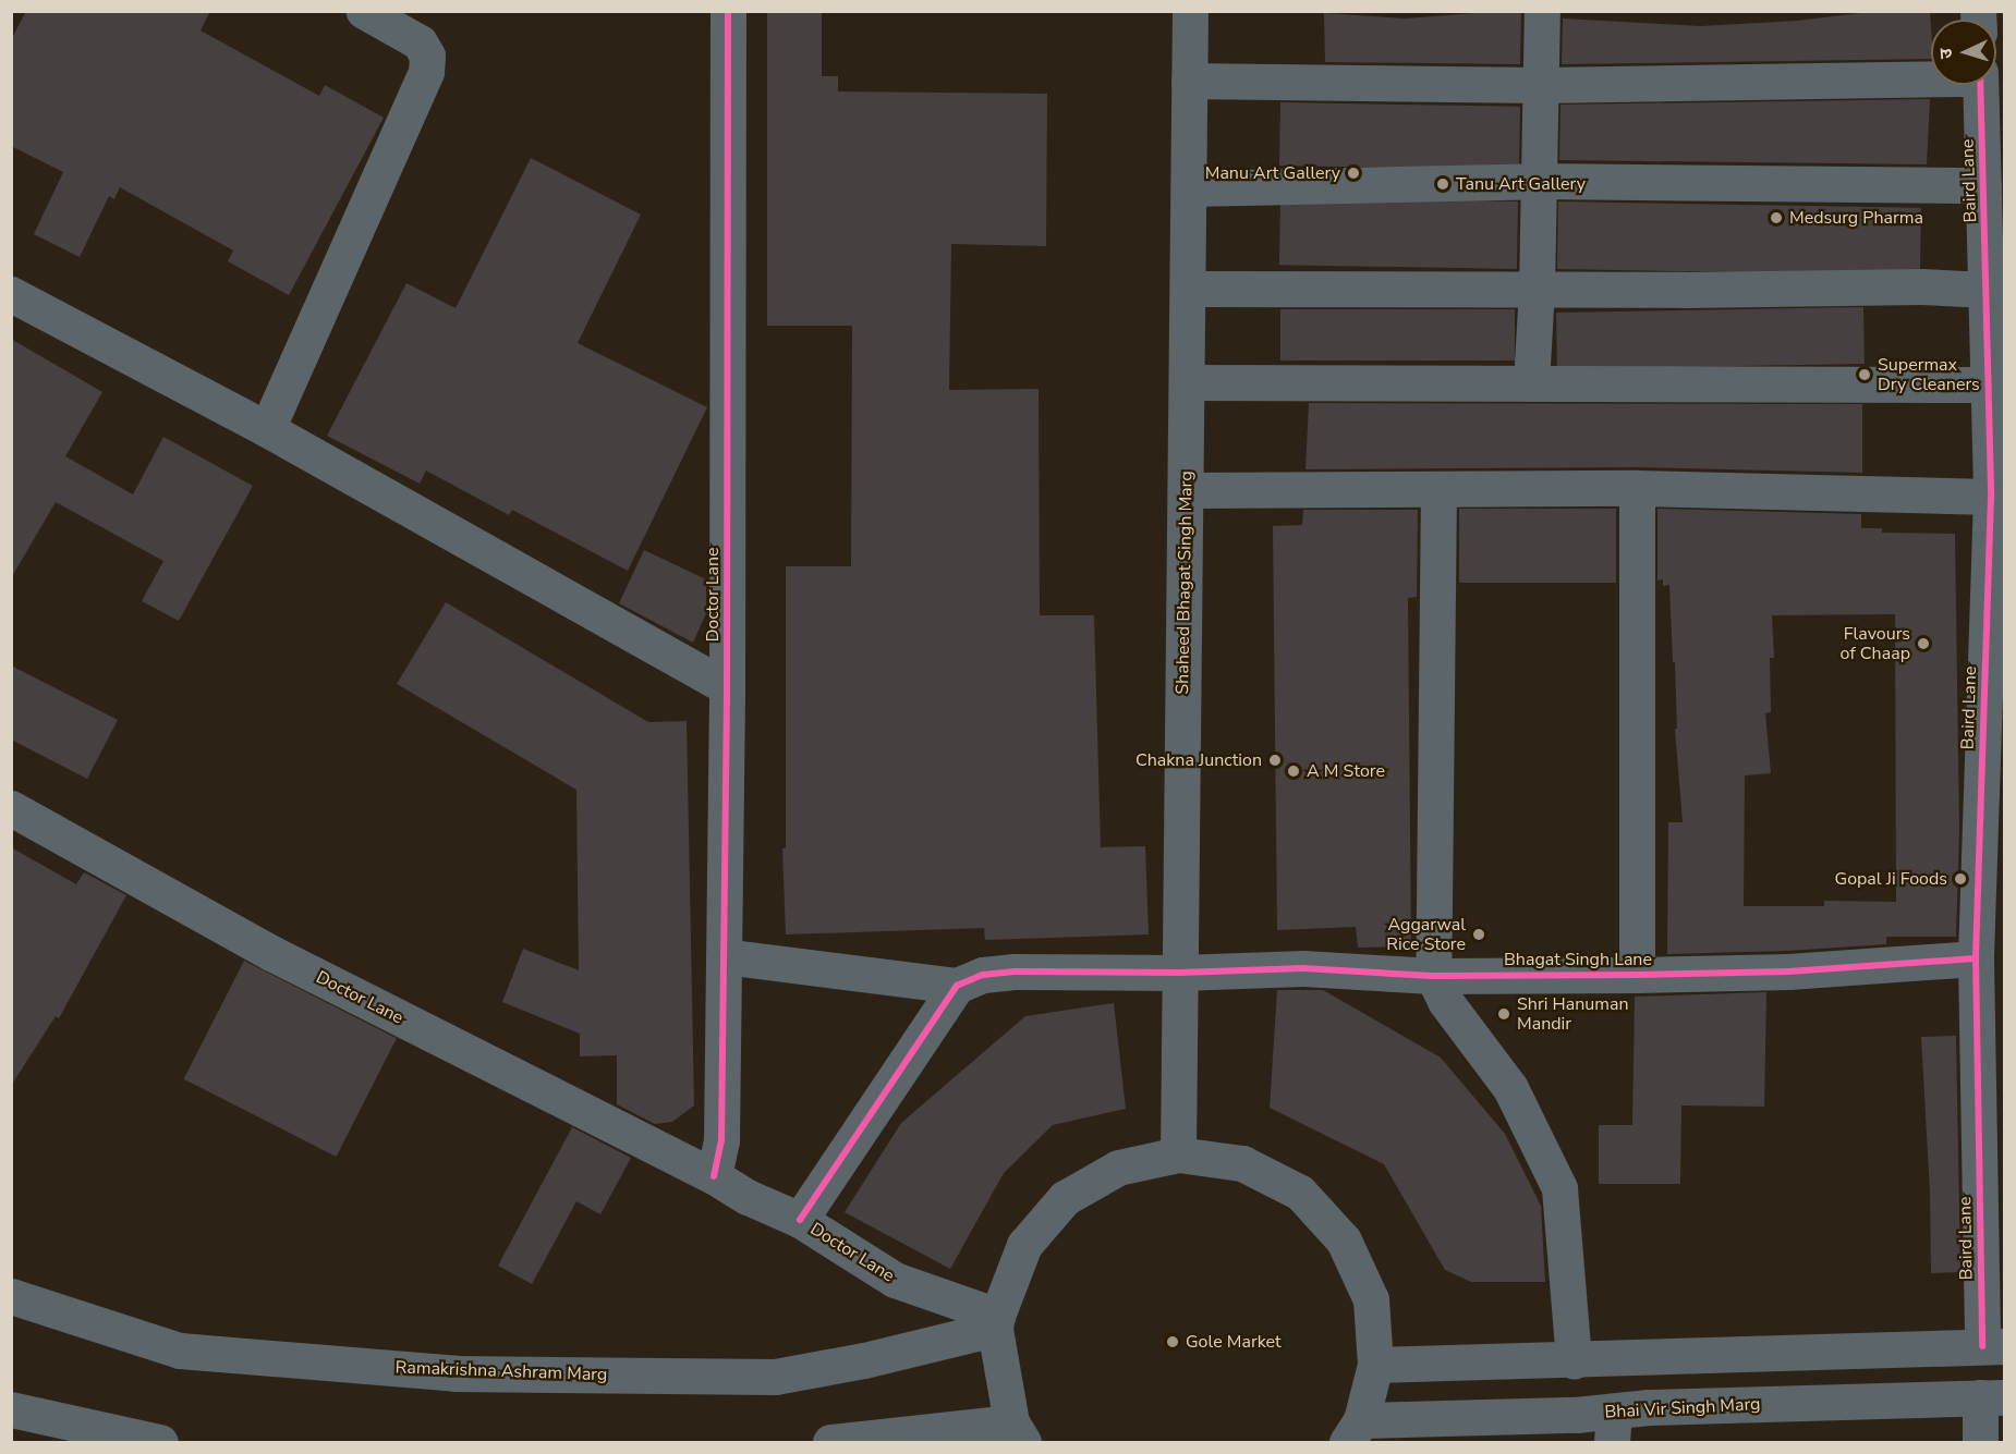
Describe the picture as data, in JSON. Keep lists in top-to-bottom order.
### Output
{
  "streets": {
    "street": [
      "Baird Lane",
      "Shaheed Bhagat Singh Marg",
      "Doctor Lane",
      "Bhagat Singh Lane",
      "Ramakrishna Ashram Marg",
      "Bhai Vir Singh Marg"
    ]
  },
  "crossings": [
    ["Baird Lane", "Bhagat Singh Lane"],
    ["Shaheed Bhagat Singh Marg", "Bhagat Singh Lane"],
    ["Doctor Lane", "Ramakrishna Ashram Marg"]
  ],
  "places": [
    "Manu Art Gallery",
    "Tanu Art Gallery",
    "Medsurg Pharma",
    "Supermax Dry Cleaners",
    "Flavours of Chaap",
    "Chakna Junction",
    "A M Store",
    "Gopal Ji Foods",
    "Aggarwal Rice Store",
    "Shri Hanuman Mandir",
    "Gole Market"
  ],
  "north": "left"
}
